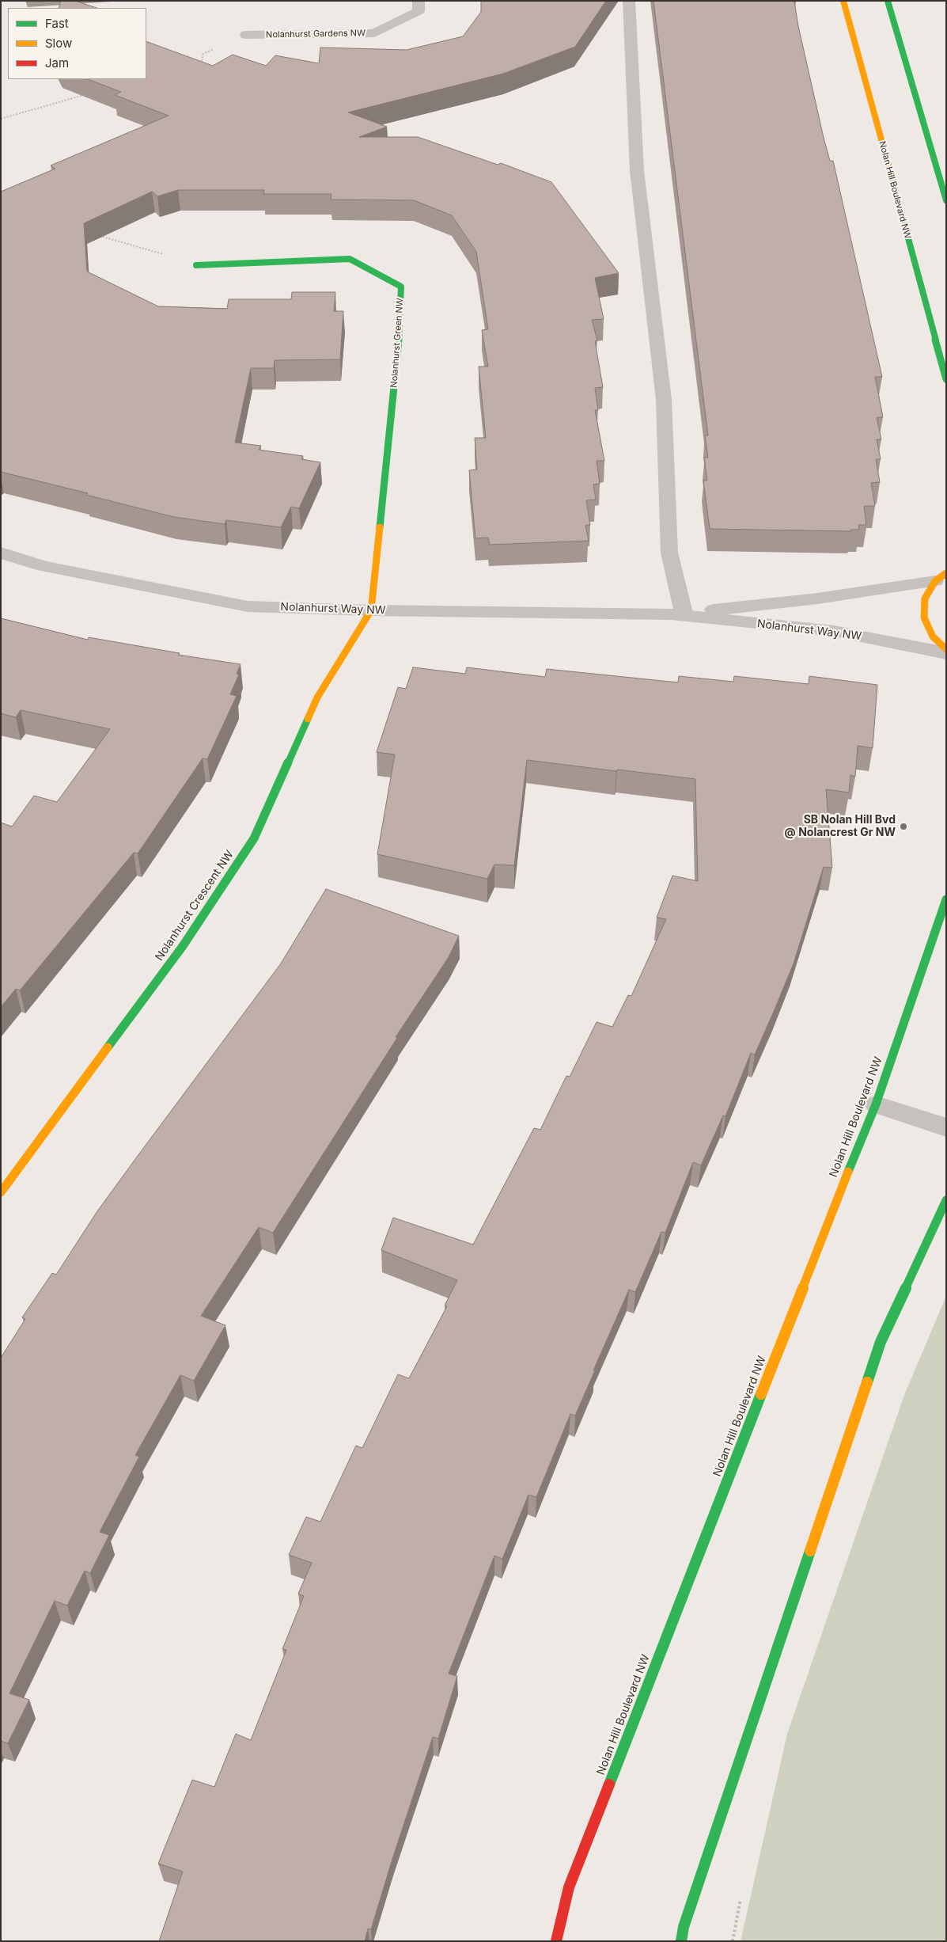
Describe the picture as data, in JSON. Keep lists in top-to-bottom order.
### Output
{
  "streets": {
    "street": [
      "Nolanhurst Gardens NW",
      "Nolan Hill Boulevard NW",
      "Nolanhurst Green NW",
      "Nolanhurst Way NW",
      "Nolanhurst Crescent NW"
    ]
  },
  "crossings": [
    ["Nolanhurst Green NW", "Nolanhurst Way NW"],
    ["Nolanhurst Green NW", "Nolanhurst Crescent NW"],
    ["Nolanhurst Way NW", "Nolanhurst Crescent NW"]
  ],
  "places": ["SB Nolan Hill Bvd @ Nolancrest Gr NW"],
  "legend": ["Fast", "Slow", "Jam"]
}
